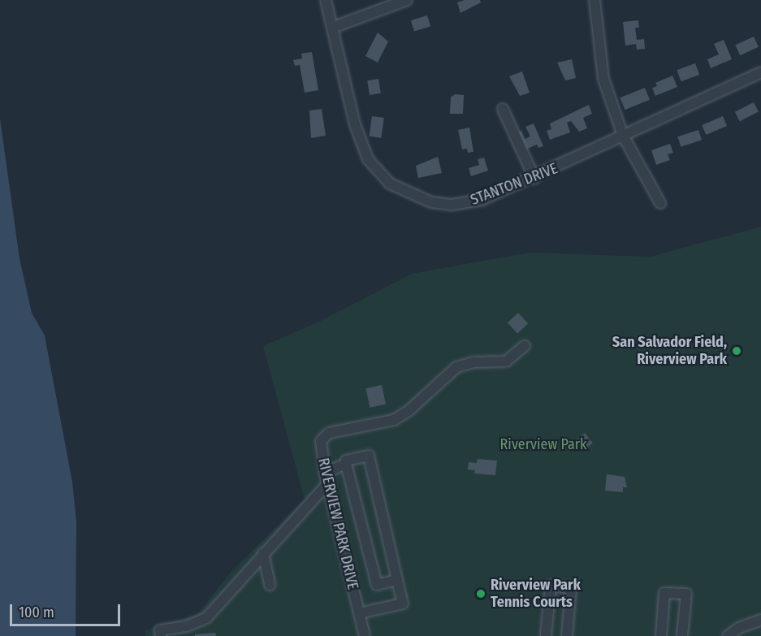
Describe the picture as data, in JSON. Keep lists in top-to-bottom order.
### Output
{
  "streets": {
    "street": ["STANTON DRIVE", "RIVERVIEW PARK DRIVE"]
  },
  "parks": ["Riverview Park"],
  "places": ["San Salvador Field, Riverview Park", "Riverview Park Tennis Courts"],
  "scale_bar": "100 m"
}
